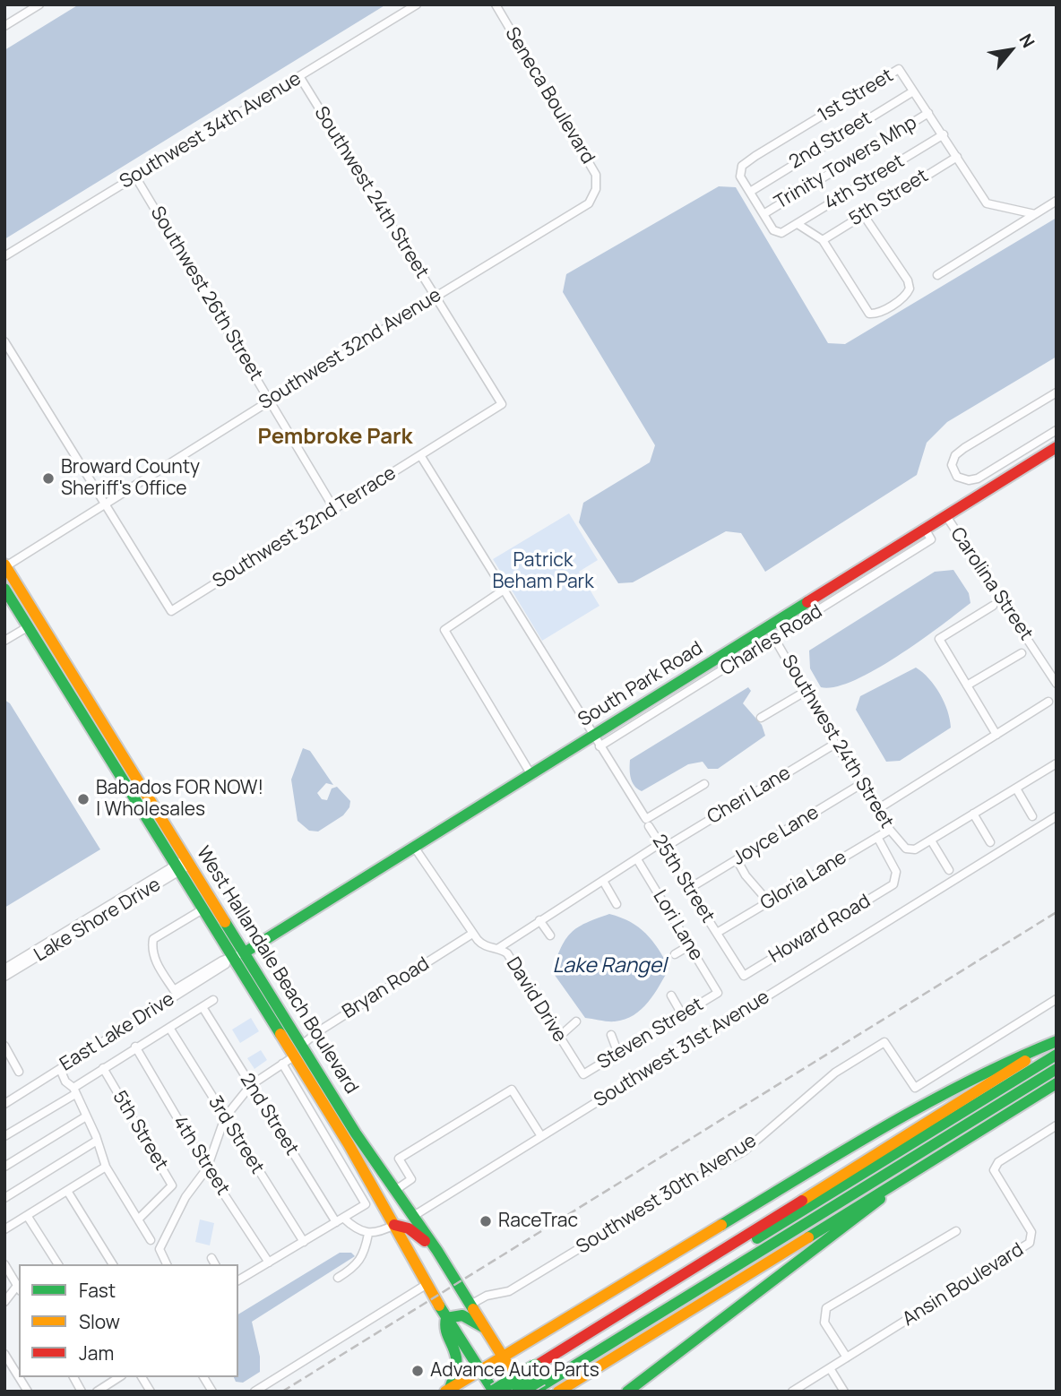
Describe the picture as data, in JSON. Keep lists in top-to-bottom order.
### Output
{
  "streets": {
    "main road": ["South Park Road", "West Hallandale Beach Boulevard"],
    "street": [
      "Seneca Boulevard",
      "1st Street",
      "Southwest 34th Avenue",
      "2nd Street",
      "Trinity Towers Mhp",
      "4th Street",
      "Southwest 24th Street",
      "5th Street",
      "Southwest 26th Street",
      "Southwest 32nd Avenue",
      "Southwest 32nd Terrace",
      "Carolina Street",
      "Cheri Lane",
      "Joyce Lane",
      "25th Street",
      "Gloria Lane",
      "Lake Shore Drive",
      "Lori Lane",
      "Howard Road",
      "Bryan Road",
      "David Drive",
      "East Lake Drive",
      "Steven Street",
      "Southwest 31st Avenue",
      "3rd Street",
      "Southwest 30th Avenue",
      "Ansin Boulevard"
    ]
  },
  "crossings": [
    ["Seneca Boulevard", "Southwest 32nd Avenue"],
    ["1st Street", "2nd Street"],
    ["1st Street", "Trinity Towers Mhp"],
    ["1st Street", "4th Street"],
    ["1st Street", "5th Street"],
    ["Southwest 34th Avenue", "Southwest 24th Street"],
    ["Southwest 34th Avenue", "Southwest 26th Street"],
    ["2nd Street", "Bryan Road"],
    ["4th Street", "Bryan Road"],
    ["Southwest 24th Street", "Southwest 32nd Avenue"],
    ["Southwest 24th Street", "Southwest 32nd Terrace"],
    ["Southwest 24th Street", "South Park Road"],
    ["Southwest 24th Street", "Cheri Lane"],
    ["Southwest 24th Street", "Joyce Lane"],
    ["Southwest 24th Street", "Gloria Lane"],
    ["Southwest 26th Street", "Southwest 32nd Avenue"],
    ["Southwest 26th Street", "Southwest 32nd Terrace"],
    ["Southwest 32nd Avenue", "Southwest 32nd Terrace"],
    ["Southwest 32nd Avenue", "West Hallandale Beach Boulevard"],
    ["Southwest 32nd Terrace", "25th Street"],
    ["Carolina Street", "South Park Road"],
    ["South Park Road", "25th Street"],
    ["South Park Road", "West Hallandale Beach Boulevard"],
    ["South Park Road", "David Drive"],
    ["South Park Road", "East Lake Drive"],
    ["Cheri Lane", "25th Street"],
    ["Cheri Lane", "Lori Lane"],
    ["Cheri Lane", "David Drive"],
    ["Joyce Lane", "25th Street"],
    ["25th Street", "Gloria Lane"],
    ["25th Street", "Howard Road"],
    ["Gloria Lane", "Howard Road"],
    ["Lake Shore Drive", "West Hallandale Beach Boulevard"],
    ["Lori Lane", "Steven Street"],
    ["West Hallandale Beach Boulevard", "Bryan Road"],
    ["West Hallandale Beach Boulevard", "East Lake Drive"],
    ["West Hallandale Beach Boulevard", "Southwest 31st Avenue"],
    ["West Hallandale Beach Boulevard", "Southwest 30th Avenue"],
    ["Bryan Road", "David Drive"],
    ["Bryan Road", "3rd Street"],
    ["David Drive", "Steven Street"]
  ],
  "districts": ["Pembroke Park"],
  "water": ["Lake Rangel"],
  "parks": ["Patrick Beham Park"],
  "places": [
    "Broward County Sheriff's Office",
    "Babados FOR NOW! | Wholesales",
    "RaceTrac",
    "Advance Auto Parts"
  ],
  "legend": ["Fast", "Slow", "Jam"],
  "north": "top right"
}
